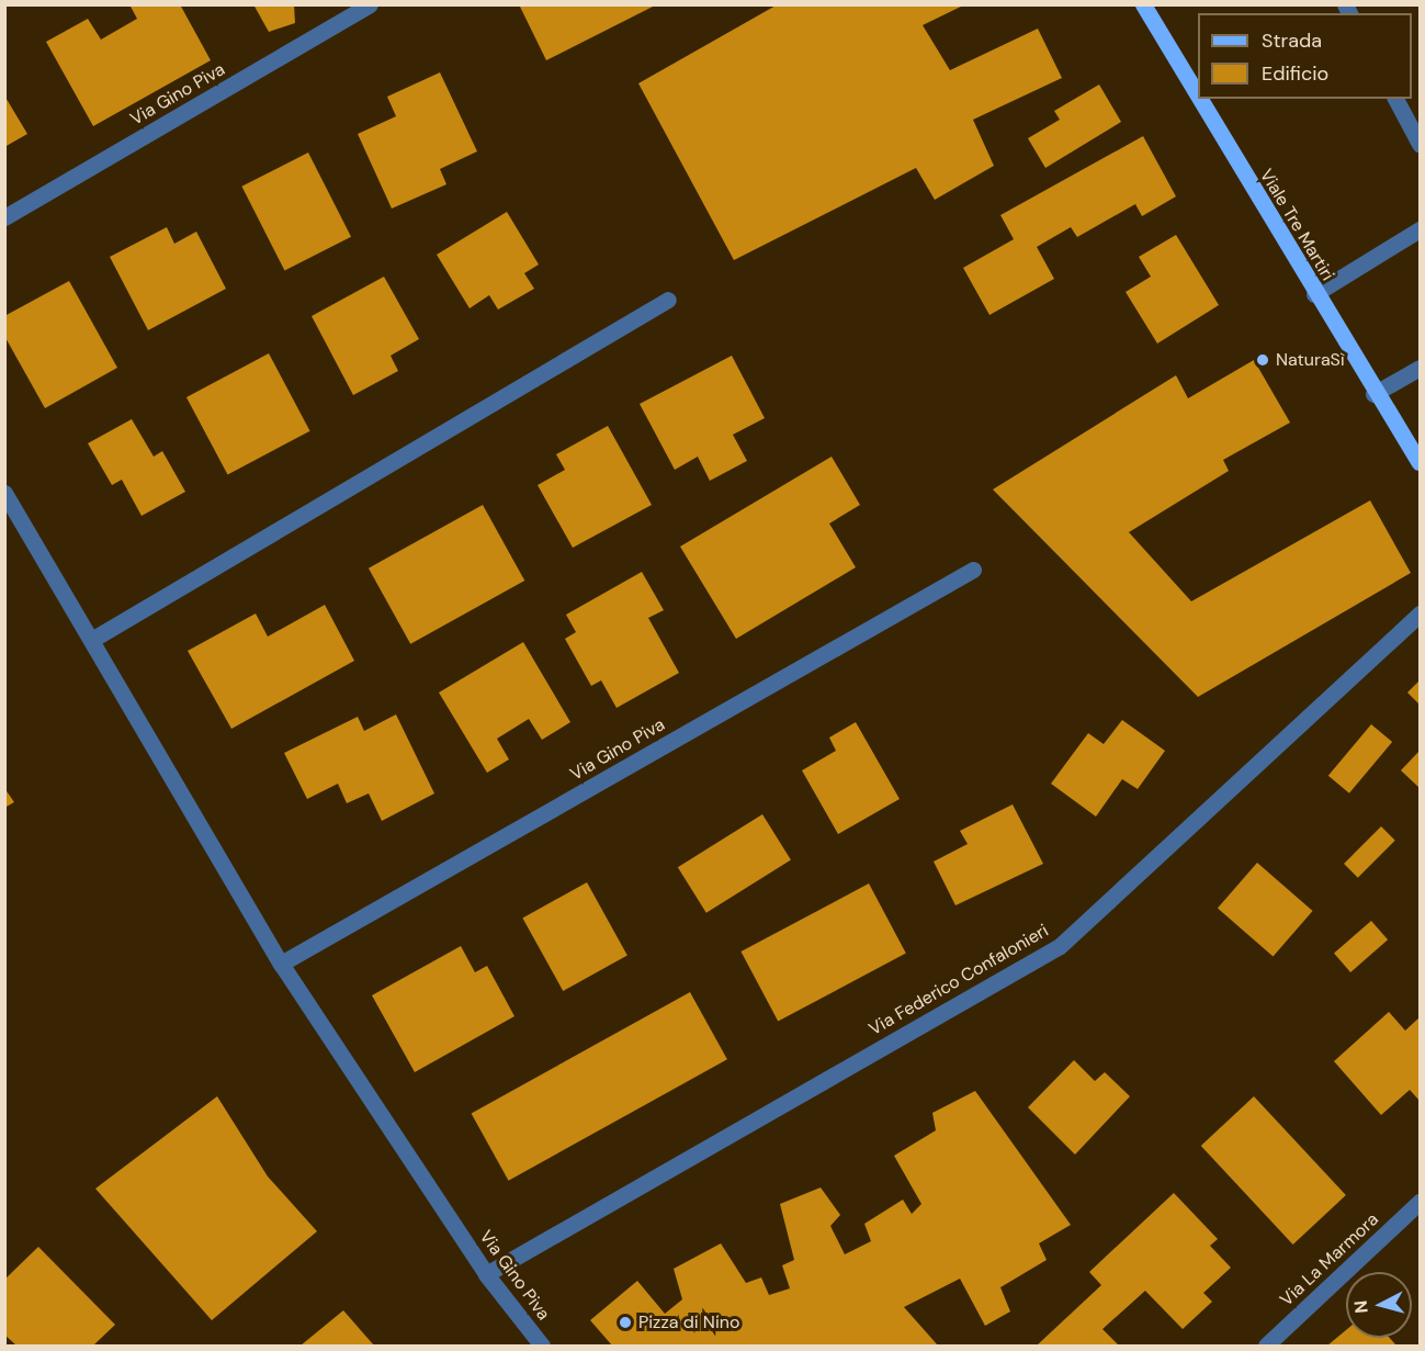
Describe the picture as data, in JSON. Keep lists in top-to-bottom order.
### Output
{
  "streets": {
    "main road": ["Viale Tre Martiri"],
    "street": ["Via Gino Piva", "Via Federico Confalonieri", "Via La Marmora"]
  },
  "crossings": [
    ["Via Gino Piva", "Via Federico Confalonieri"]
  ],
  "places": ["NaturaSì", "Pizza di Nino"],
  "legend": ["Strada", "Edificio"],
  "north": "left"
}
